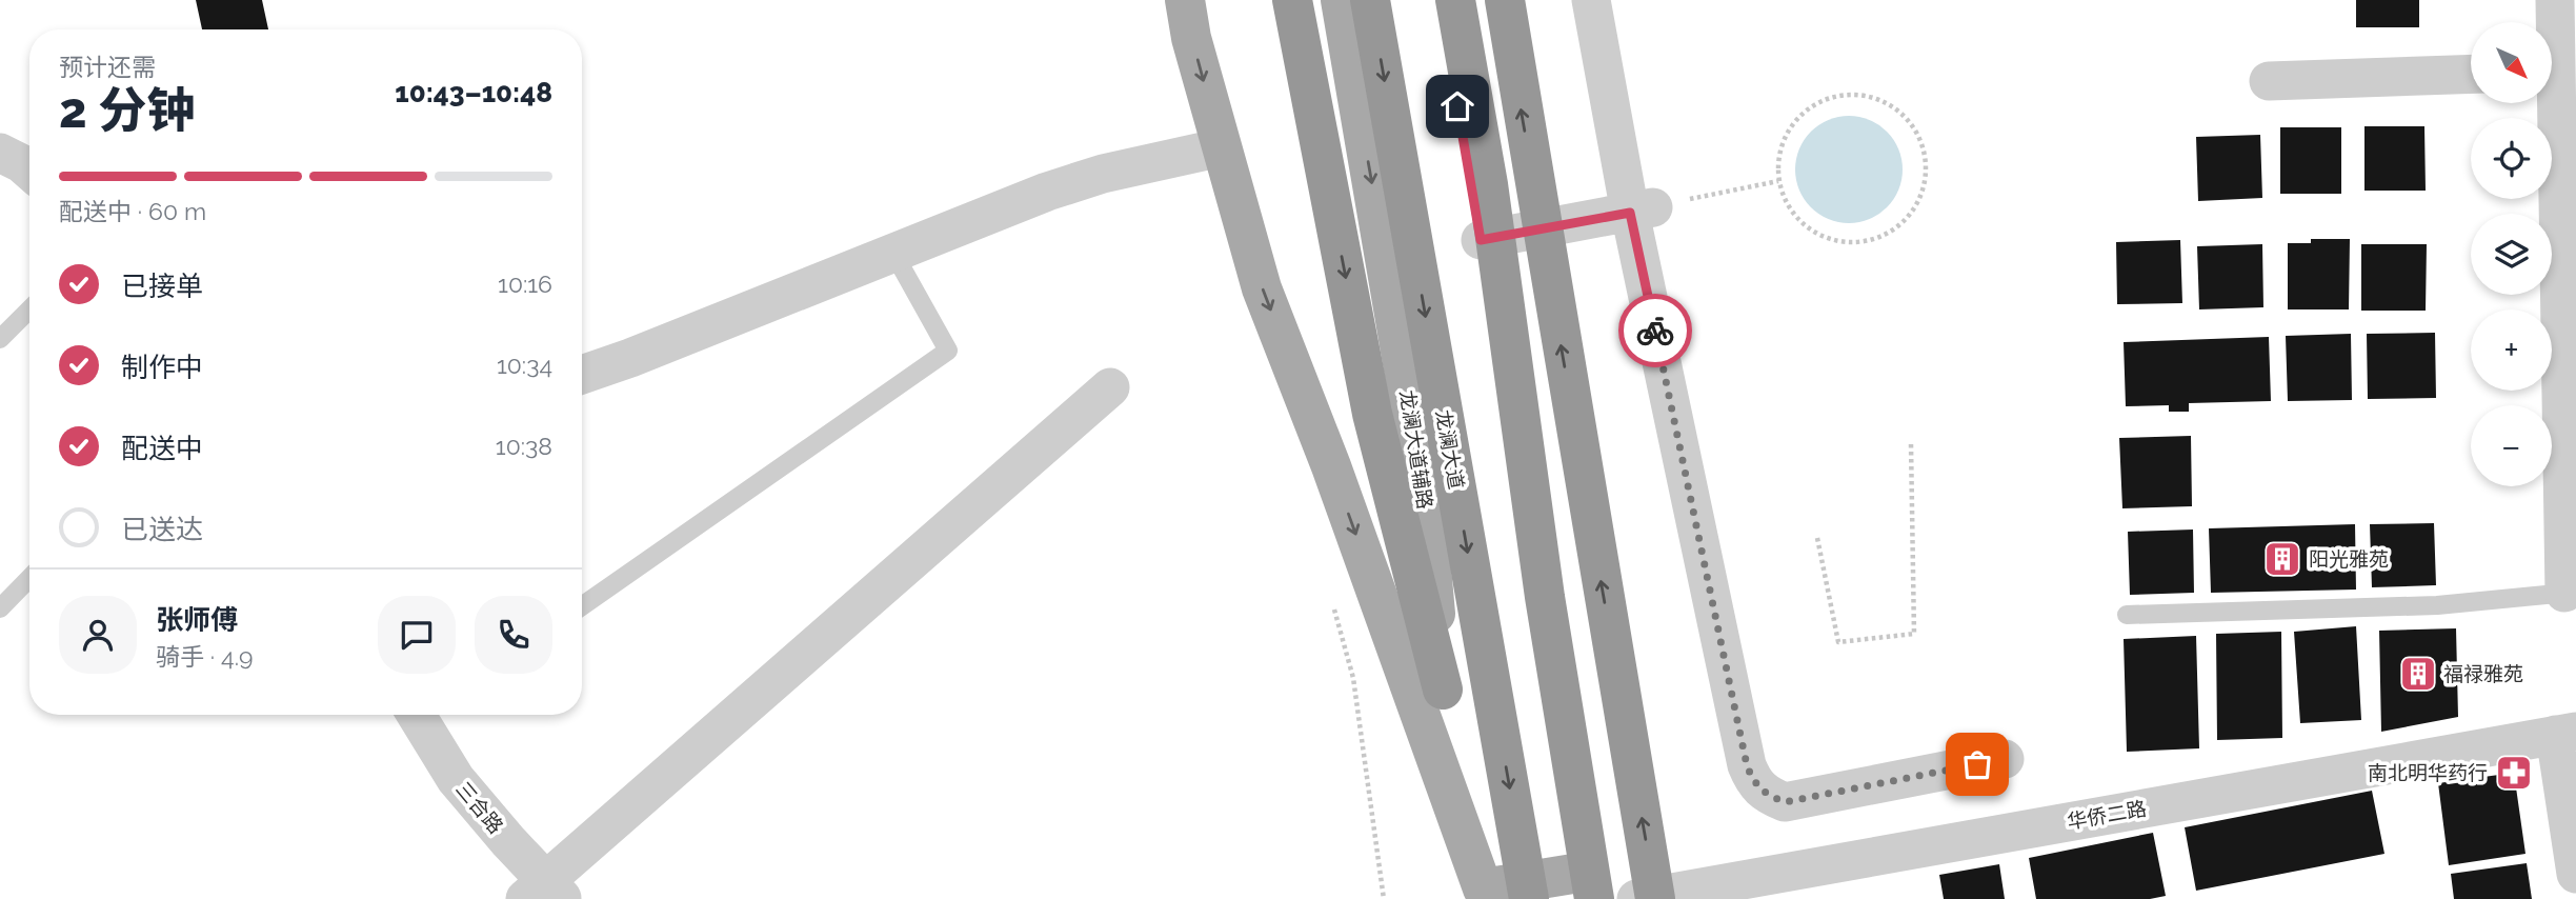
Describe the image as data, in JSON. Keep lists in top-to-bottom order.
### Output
{
  "streets": {
    "highway": ["龙澜大道"],
    "main road": ["龙澜大道辅路"],
    "street": ["三合路", "华侨二路"]
  },
  "places": {
    "building": ["阳光雅苑", "福禄雅苑"],
    "pharmacy": ["南北明华药行"]
  },
  "north": "bottom right",
  "page": {
    "map_buttons": ["+", "−"],
    "heading": ["2 分钟", "预计还需", "10:43–10:48"],
    "panel": ["张师傅", "骑手 · 4.9"],
    "bar": "配送中 · 60 m",
    "list": [
      ["已接单", "10:16"],
      ["制作中", "10:34"],
      ["配送中", "10:38"],
      "已送达"
    ]
  }
}
